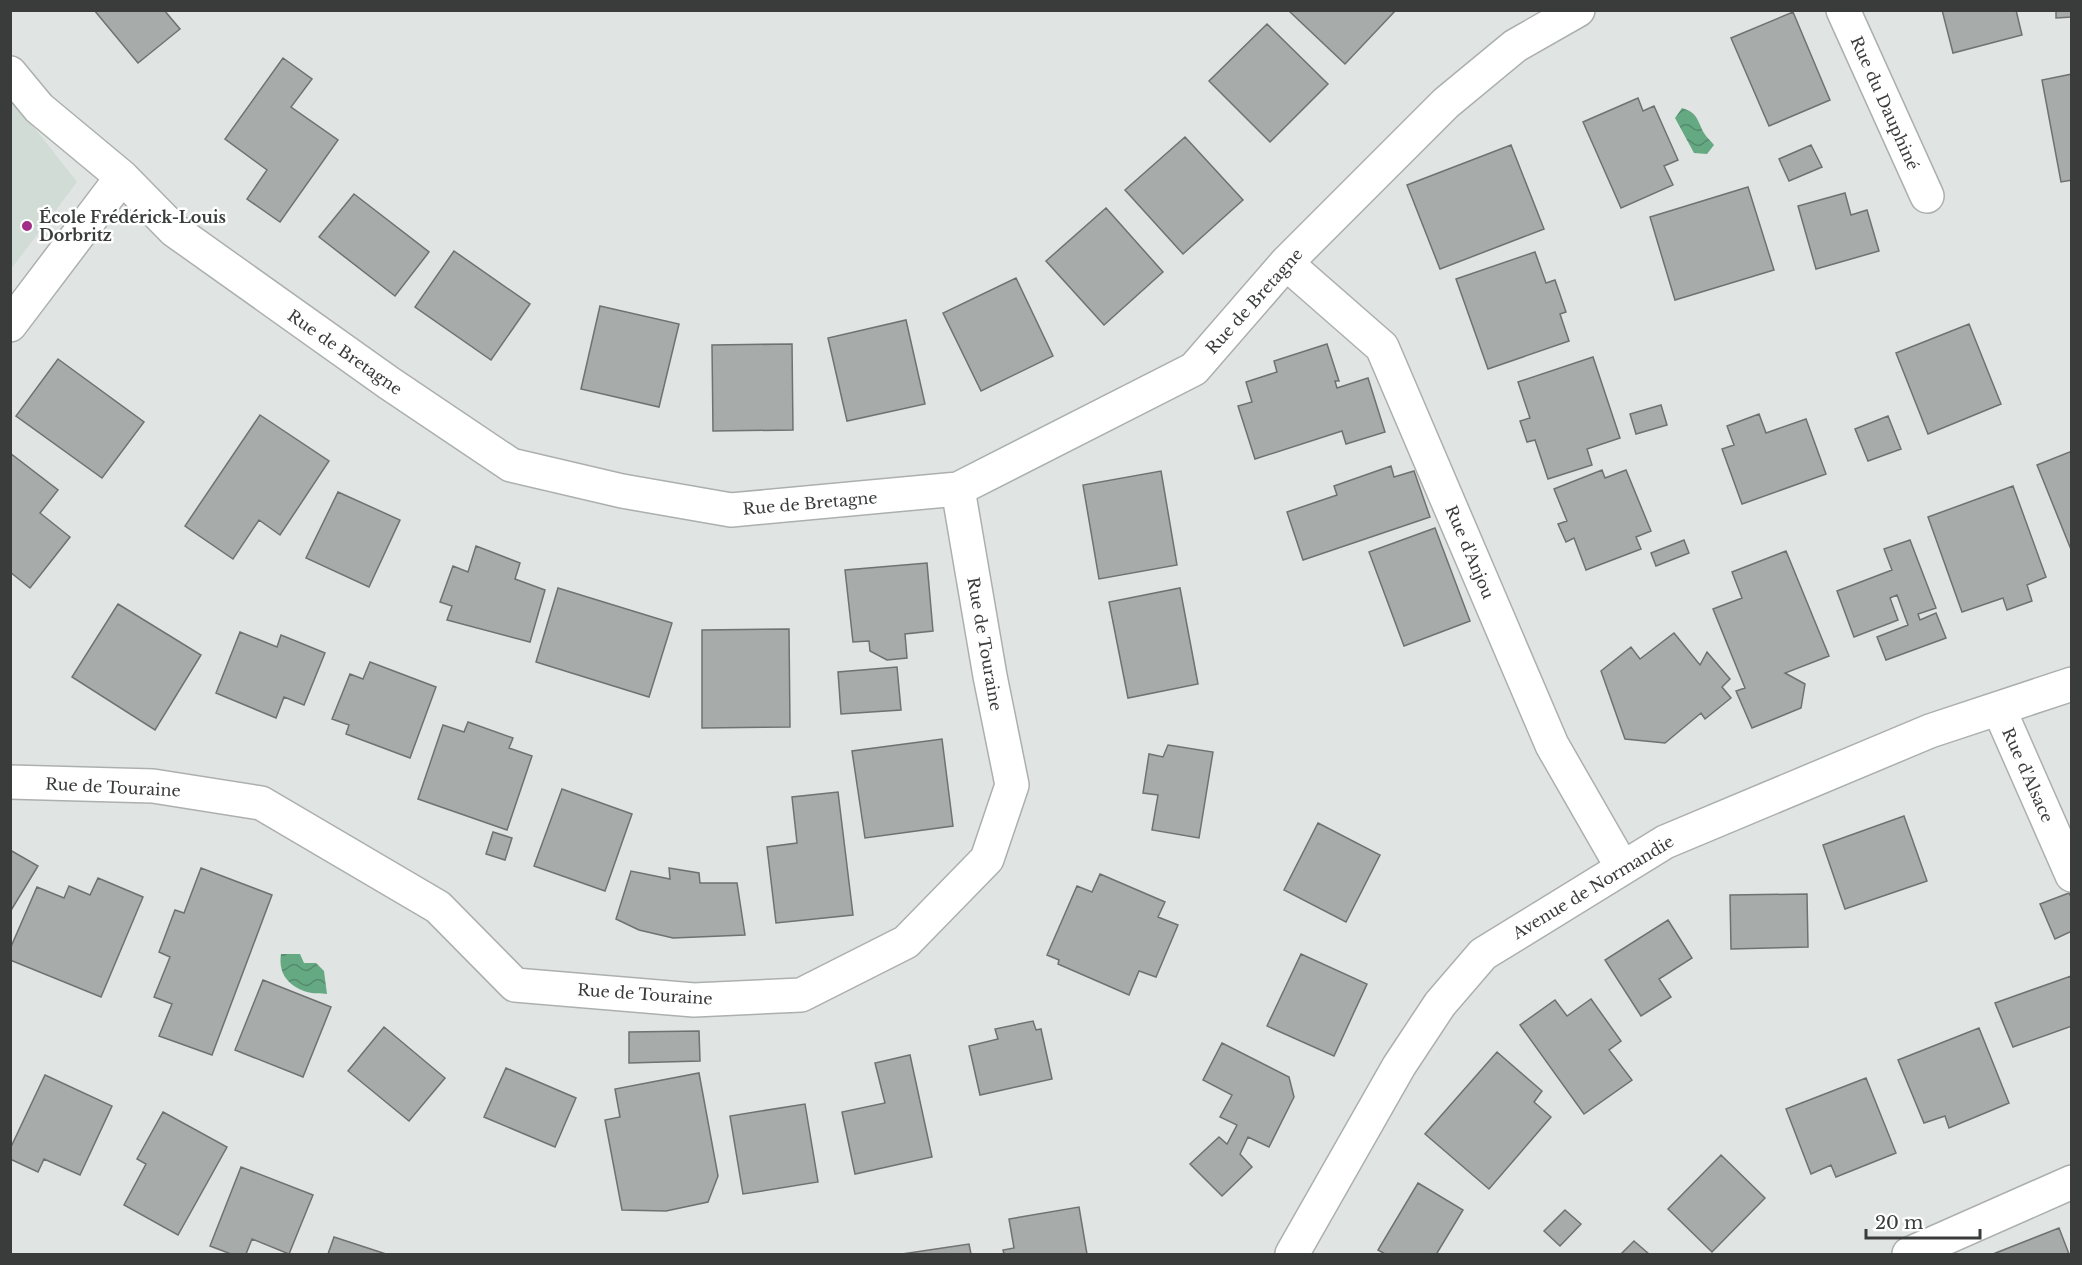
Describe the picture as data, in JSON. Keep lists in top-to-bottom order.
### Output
{
  "streets": {
    "street": [
      "Rue du Dauphiné",
      "Rue de Bretagne",
      "Rue d'Anjou",
      "Rue de Touraine",
      "Rue d'Alsace",
      "Avenue de Normandie"
    ]
  },
  "crossings": [
    ["Rue de Bretagne", "Rue d'Anjou"],
    ["Rue de Bretagne", "Rue de Touraine"],
    ["Rue d'Anjou", "Avenue de Normandie"],
    ["Rue d'Alsace", "Avenue de Normandie"]
  ],
  "places": ["École Frédérick-Louis Dorbritz"],
  "scale_bar": "20 m"
}
